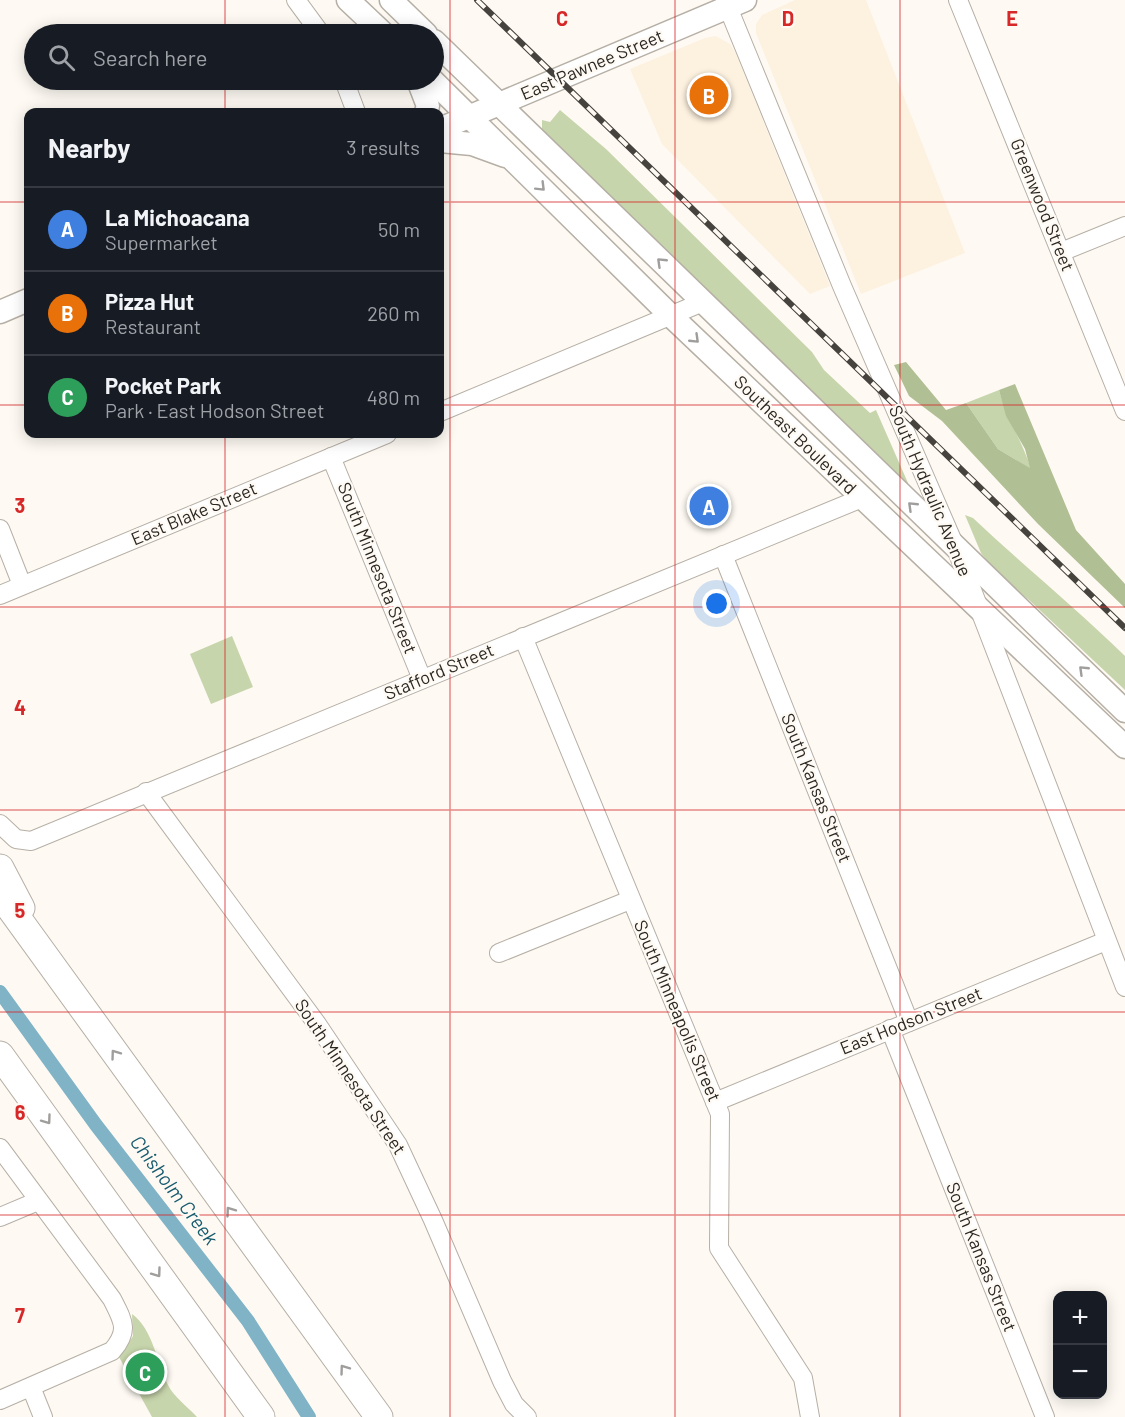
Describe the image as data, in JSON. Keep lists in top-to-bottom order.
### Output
{
  "streets": {
    "main road": ["East Pawnee Street", "Southeast Boulevard"],
    "street": [
      "Greenwood Street",
      "South Hydraulic Avenue",
      "East Blake Street",
      "South Minnesota Street",
      "Stafford Street",
      "South Kansas Street",
      "South Minneapolis Street",
      "East Hodson Street"
    ]
  },
  "crossings": [
    ["East Pawnee Street", "Southeast Boulevard"],
    ["East Pawnee Street", "South Hydraulic Avenue"],
    ["Southeast Boulevard", "South Hydraulic Avenue"],
    ["Southeast Boulevard", "Stafford Street"],
    ["South Hydraulic Avenue", "East Hodson Street"],
    ["East Blake Street", "South Minnesota Street"],
    ["South Minnesota Street", "Stafford Street"],
    ["Stafford Street", "South Kansas Street"],
    ["Stafford Street", "South Minneapolis Street"],
    ["South Kansas Street", "East Hodson Street"],
    ["South Minneapolis Street", "East Hodson Street"]
  ],
  "water": ["Chisholm Creek"],
  "page": {
    "search": "Search here",
    "pins": ["B", "A", "C"],
    "heading": ["Nearby", "3 results"],
    "list": [
      {
        "mark": "A",
        "name": "La Michoacana",
        "note": "Supermarket",
        "value": "50 m"
      },
      {
        "mark": "B",
        "name": "Pizza Hut",
        "note": "Restaurant",
        "value": "260 m"
      },
      {
        "mark": "C",
        "name": "Pocket Park",
        "note": "Park · East Hodson Street",
        "value": "480 m"
      }
    ],
    "map_buttons": ["+", "−"]
  },
  "grid": {
    "columns": ["C", "D", "E"],
    "rows": [
      "3",
      "4",
      "5",
      "6",
      "7"
    ]
  }
}
